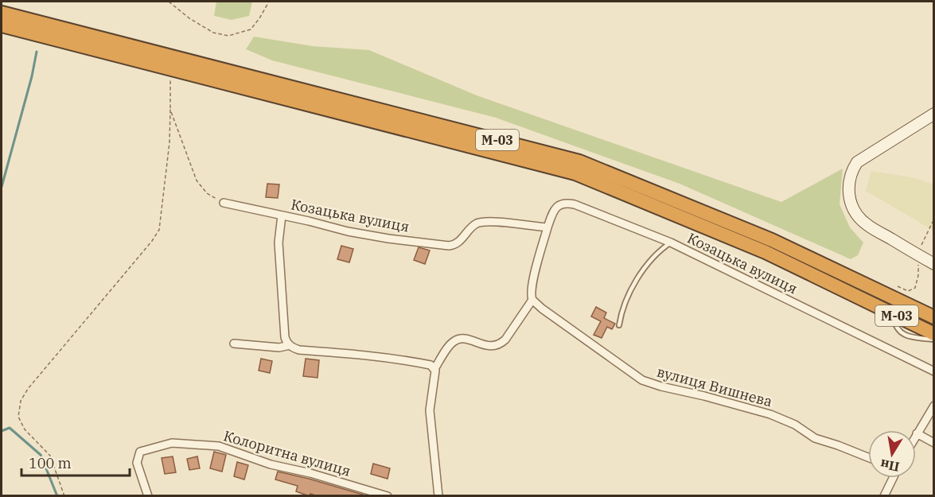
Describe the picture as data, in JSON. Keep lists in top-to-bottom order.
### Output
{
  "streets": {
    "highway": ["М-03"],
    "street": ["Козацька вулиця", "вулиця Вишнева", "Колоритна вулиця"]
  },
  "crossings": [
    ["Козацька вулиця", "вулиця Вишнева"]
  ],
  "scale_bar": "100 m",
  "north": "bottom"
}
